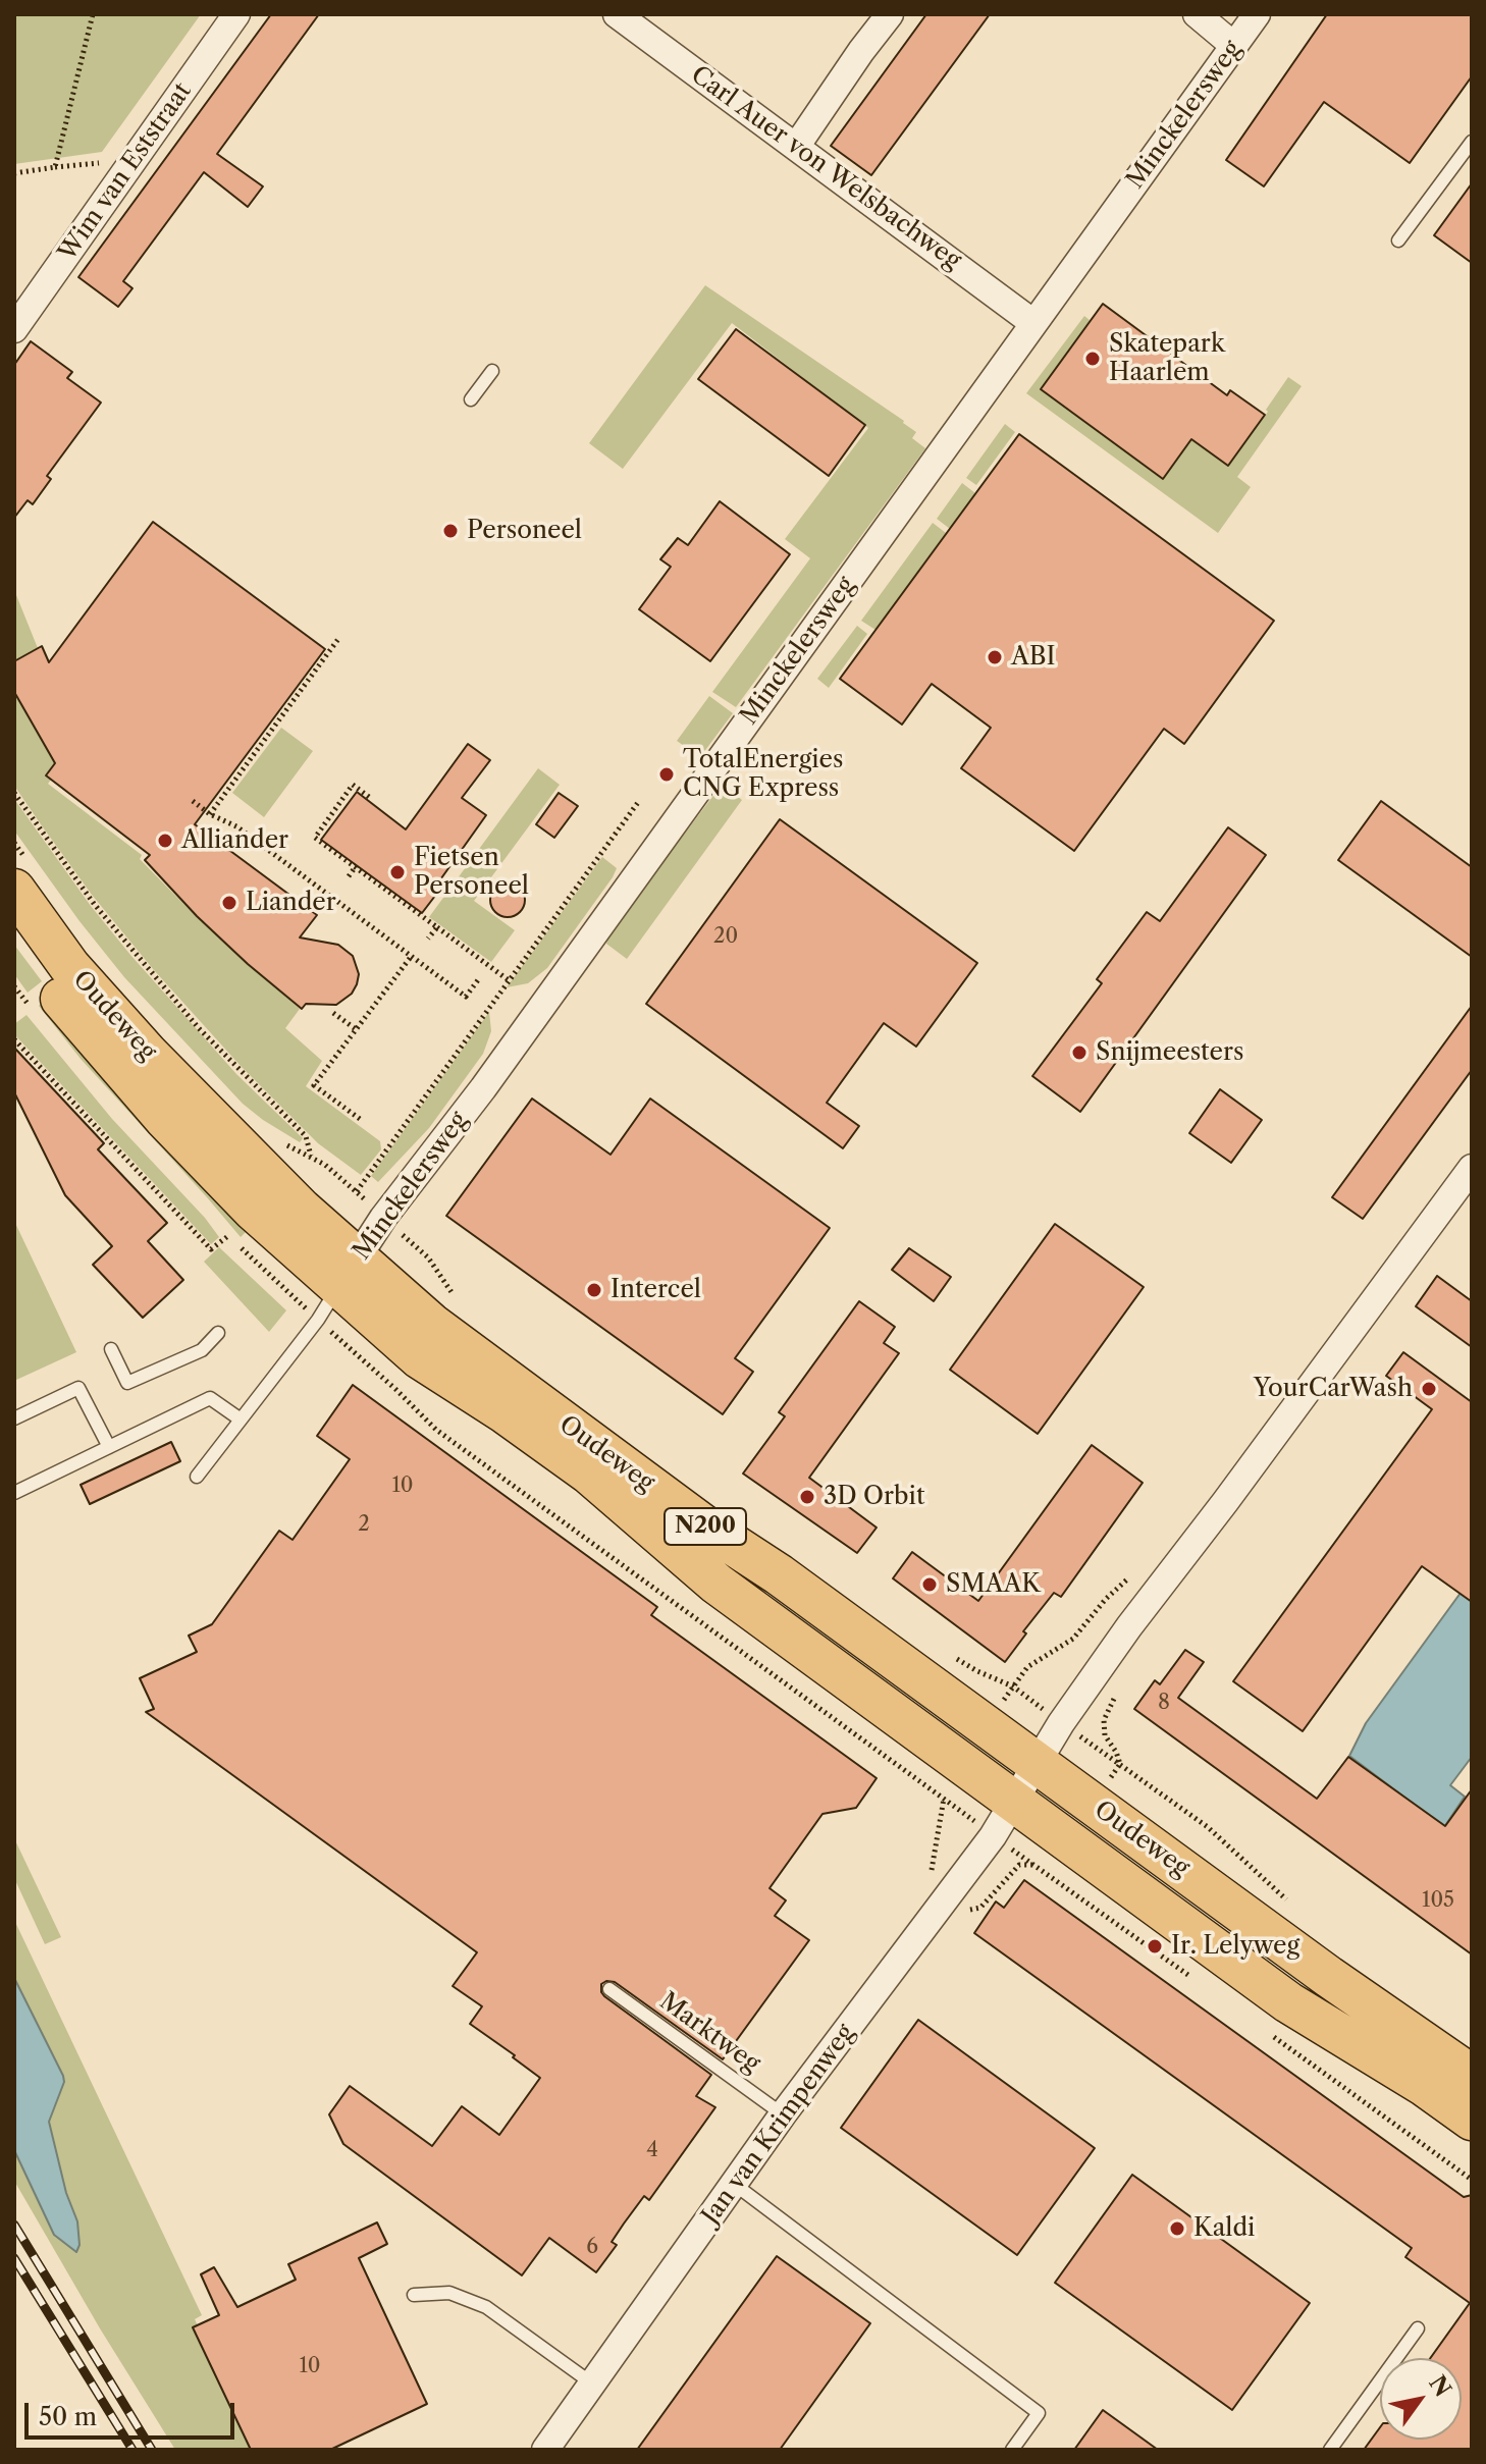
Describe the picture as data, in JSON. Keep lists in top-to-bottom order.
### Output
{
  "streets": {
    "main road": ["Oudeweg", "N200"],
    "street": [
      "Minckelersweg",
      "Carl Auer von Welsbachweg",
      "Wim van Eststraat",
      "Jan van Krimpenweg"
    ],
    "lane": ["Marktweg"]
  },
  "crossings": [
    ["Minckelersweg", "Carl Auer von Welsbachweg"],
    ["Minckelersweg", "Oudeweg"],
    ["Oudeweg", "Jan van Krimpenweg"],
    ["Marktweg", "Jan van Krimpenweg"]
  ],
  "places": [
    "Skatepark Haarlem",
    "Personeel",
    "ABI",
    "TotalEnergies CNG Express",
    "Alliander",
    "Fietsen Personeel",
    "Liander",
    "Snijmeesters",
    "Intercel",
    "YourCarWash",
    "3D Orbit",
    "SMAAK",
    "Ir. Lelyweg",
    "Kaldi"
  ],
  "house_numbers": [
    "20",
    "10",
    "2",
    "8",
    "105",
    "4",
    "6",
    "10"
  ],
  "scale_bar": "50 m",
  "north": "top right"
}
